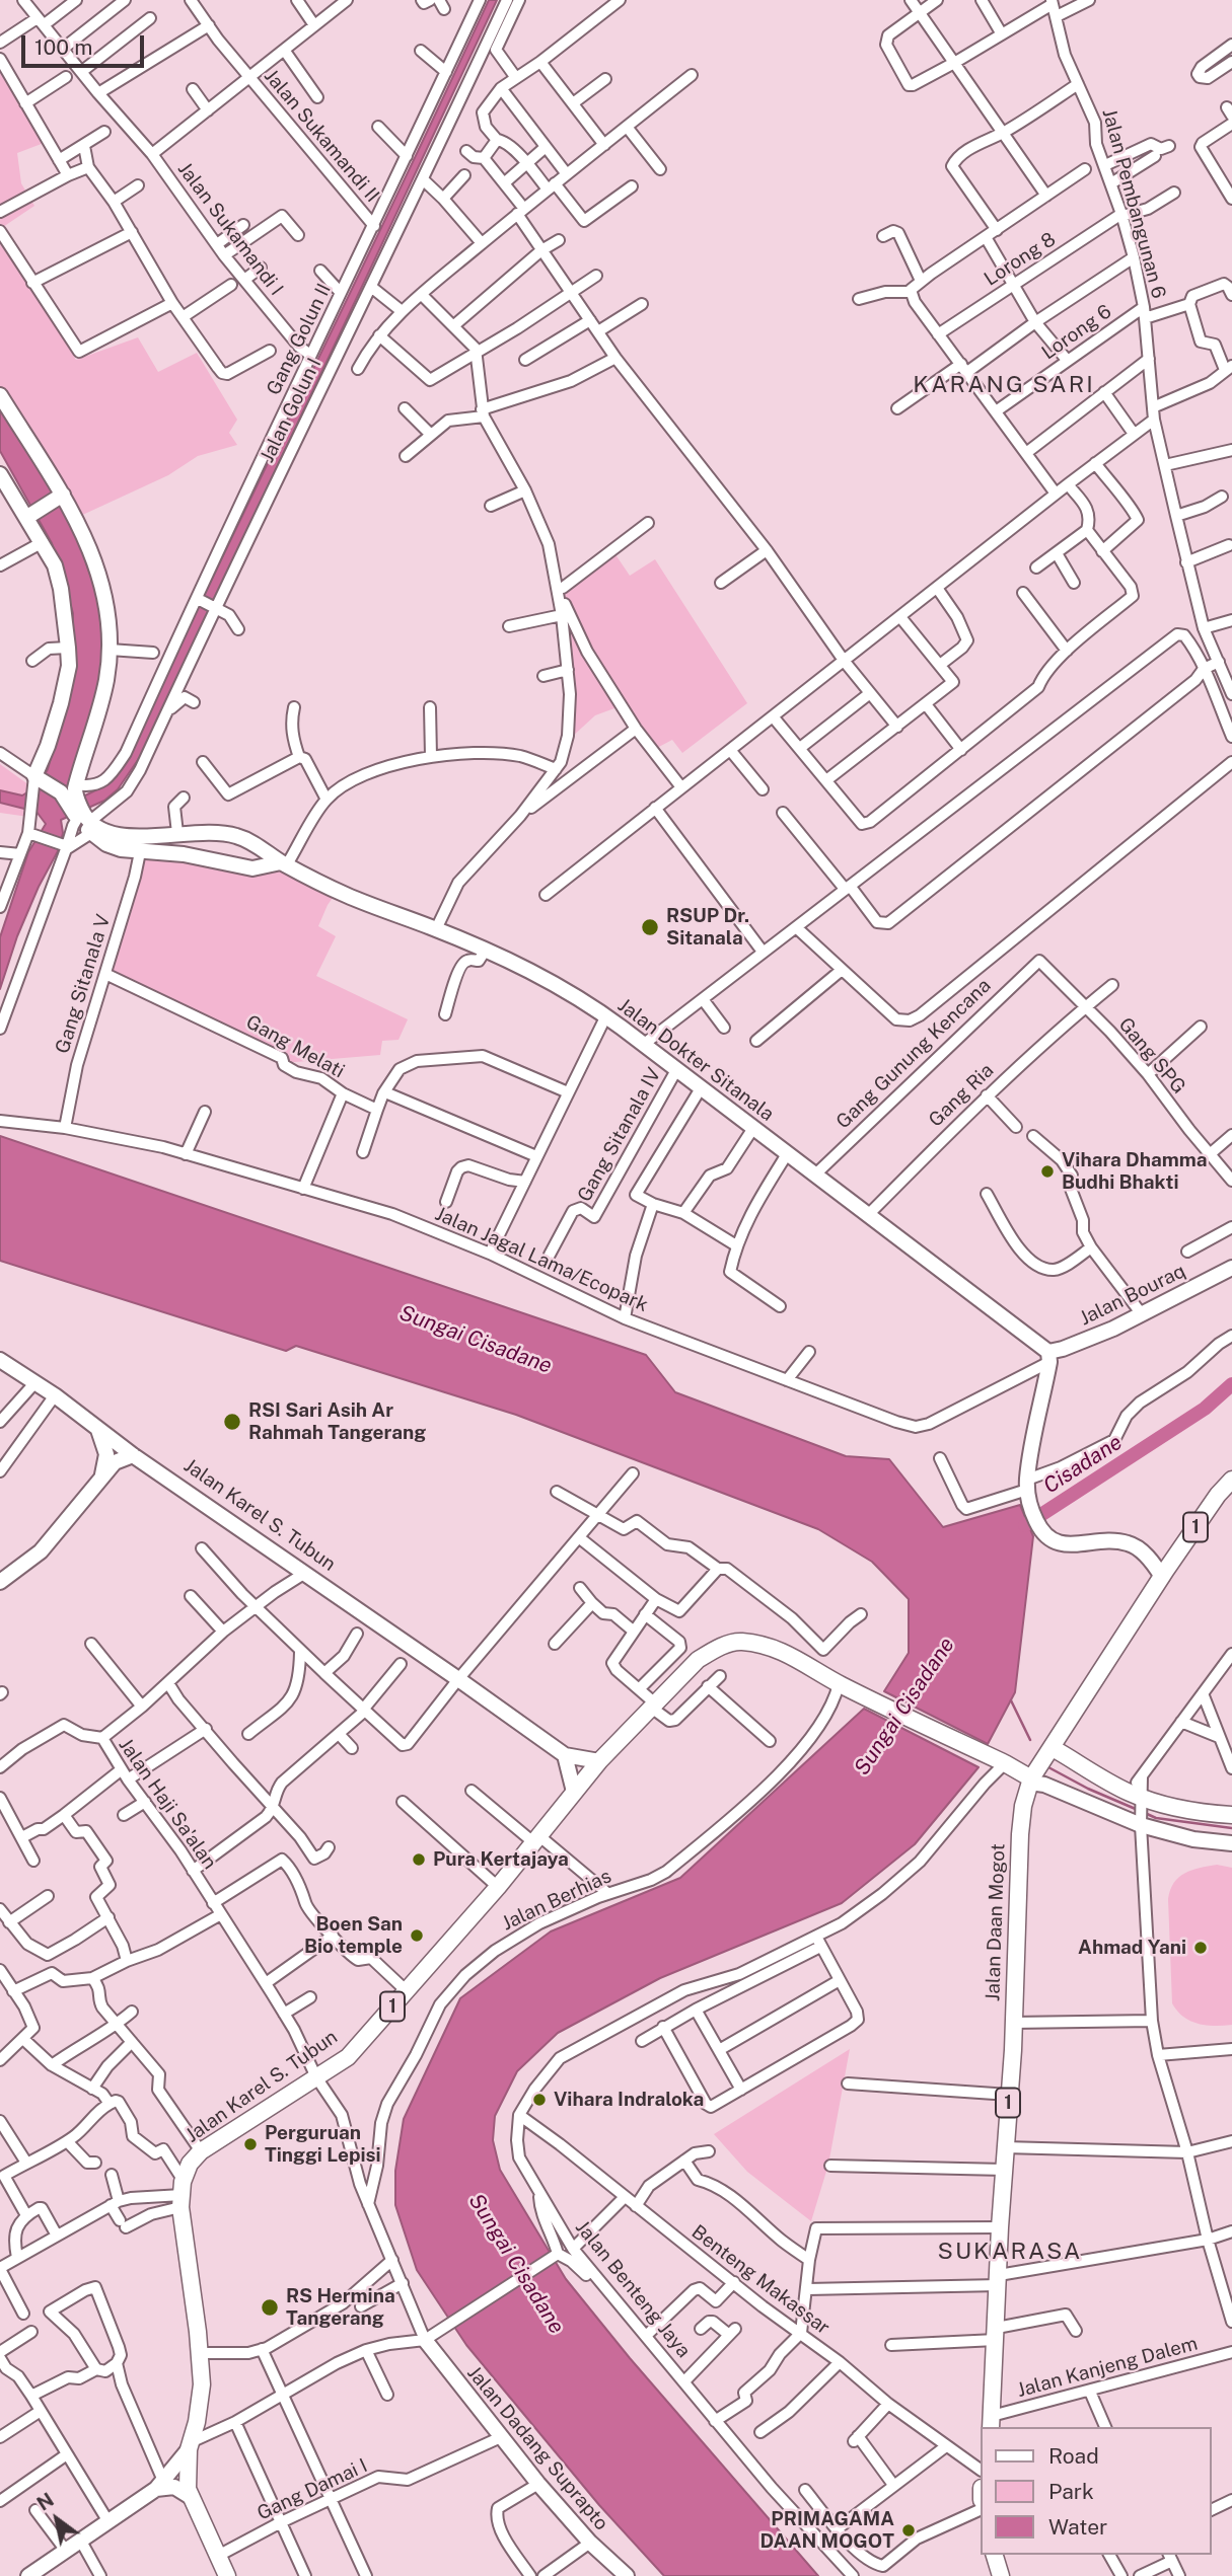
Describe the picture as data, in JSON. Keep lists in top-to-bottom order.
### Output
{
  "streets": {
    "highway": ["Jalan Karel S. Tubun", "1", "Jalan Daan Mogot"],
    "main road": ["Jalan Dokter Sitanala", "Jalan Bouraq", "Jalan Dadang Suprapto"],
    "street": [
      "Jalan Sukamandi II",
      "Jalan Pembangunan 6",
      "Jalan Sukamandi I",
      "Lorong 8",
      "Lorong 6",
      "Gang Golun II",
      "Jalan Golun I",
      "Gang Sitanala V",
      "Gang Melati",
      "Gang Gunung Kencana",
      "Gang SPG",
      "Gang Ria",
      "Gang Sitanala IV",
      "Jalan Jagal Lama/Ecopark",
      "Jalan Haji Sa'alan",
      "Jalan Berhias",
      "Benteng Makassar",
      "Jalan Benteng Jaya",
      "Jalan Kanjeng Dalem",
      "Gang Damai I"
    ]
  },
  "crossings": [
    ["Jalan Sukamandi II", "Gang Golun II"],
    ["Jalan Pembangunan 6", "Lorong 8"],
    ["Jalan Pembangunan 6", "Lorong 6"],
    ["Jalan Sukamandi I", "Gang Golun II"],
    ["Gang Golun II", "Jalan Golun I"],
    ["Jalan Golun I", "Jalan Dokter Sitanala"],
    ["Gang Sitanala V", "Gang Melati"],
    ["Gang Sitanala V", "Jalan Jagal Lama/Ecopark"],
    ["Gang Gunung Kencana", "Gang SPG"],
    ["Gang Gunung Kencana", "Jalan Dokter Sitanala"],
    ["Gang SPG", "Gang Ria"],
    ["Jalan Dokter Sitanala", "Gang Ria"],
    ["Jalan Dokter Sitanala", "Gang Sitanala IV"],
    ["Jalan Dokter Sitanala", "Jalan Jagal Lama/Ecopark"],
    ["Jalan Dokter Sitanala", "Jalan Bouraq"],
    ["Jalan Jagal Lama/Ecopark", "Jalan Bouraq"],
    ["Jalan Karel S. Tubun", "Jalan Haji Sa'alan"],
    ["Jalan Karel S. Tubun", "Jalan Berhias"],
    ["Jalan Karel S. Tubun", "Jalan Daan Mogot"],
    ["Jalan Haji Sa'alan", "Jalan Berhias"],
    ["Jalan Haji Sa'alan", "Jalan Dadang Suprapto"],
    ["Jalan Daan Mogot", "Jalan Kanjeng Dalem"],
    ["Benteng Makassar", "Jalan Benteng Jaya"],
    ["Jalan Dadang Suprapto", "Gang Damai I"]
  ],
  "districts": ["KARANG SARI", "SUKARASA"],
  "water": ["Sungai Cisadane", "Cisadane"],
  "places": [
    "RSUP Dr. Sitanala",
    "Vihara Dhamma Budhi Bhakti",
    "RSI Sari Asih Ar Rahmah Tangerang",
    "Pura Kertajaya",
    "Boen San Bio temple",
    "Ahmad Yani",
    "Vihara Indraloka",
    "Perguruan Tinggi Lepisi",
    "RS Hermina Tangerang",
    "PRIMAGAMA DAAN MOGOT"
  ],
  "legend": ["Road", "Park", "Water"],
  "scale_bar": "100 m",
  "north": "top left"
}
